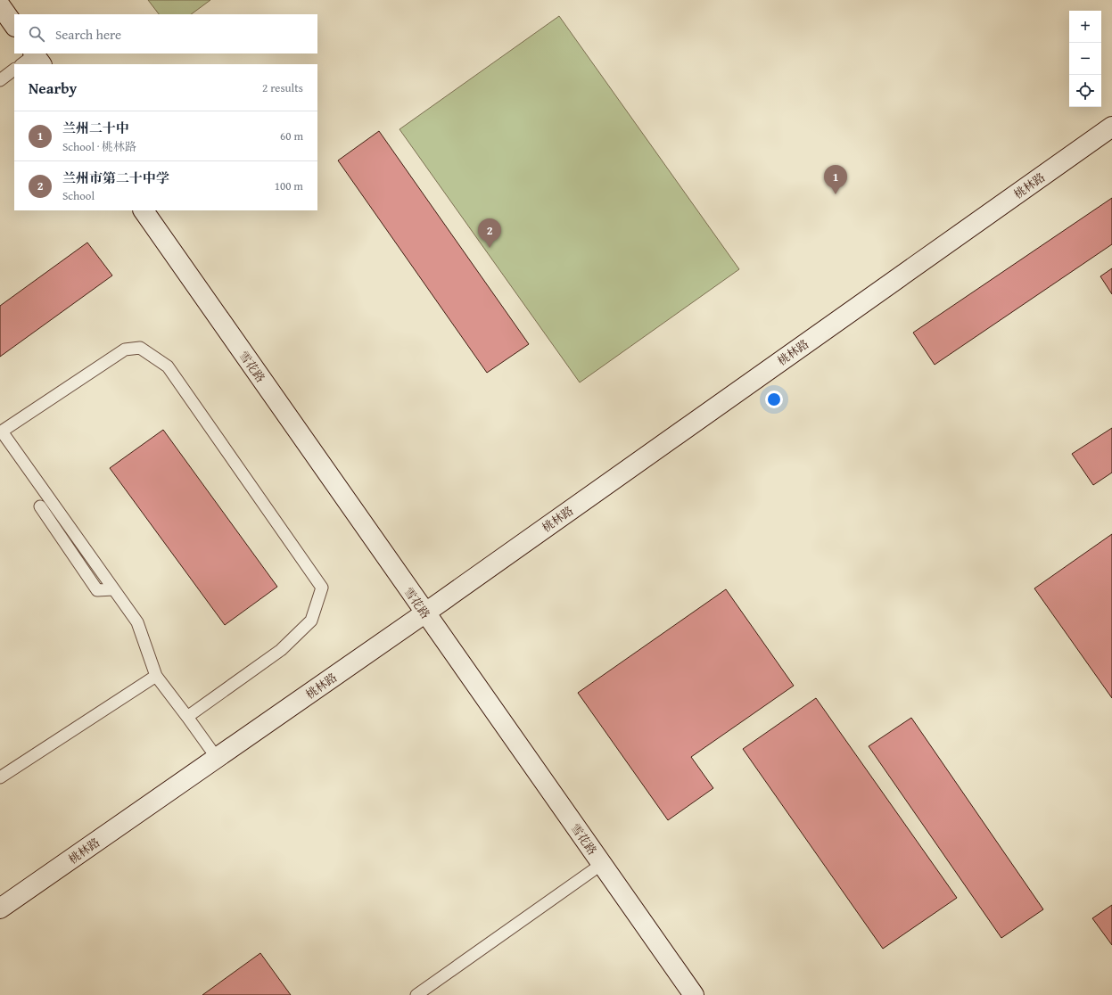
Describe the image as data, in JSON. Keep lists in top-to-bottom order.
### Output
{
  "streets": {
    "street": ["桃林路", "雪花路"]
  },
  "crossings": [
    ["桃林路", "雪花路"]
  ],
  "page": {
    "map_buttons": ["+", "−"],
    "search": "Search here",
    "heading": ["Nearby", "2 results"],
    "list": [
      {
        "mark": "1",
        "name": "兰州二十中",
        "note": "School · 桃林路",
        "value": "60 m"
      },
      {
        "mark": "2",
        "name": "兰州市第二十中学",
        "note": "School",
        "value": "100 m"
      }
    ],
    "pins": ["1", "2"]
  }
}
